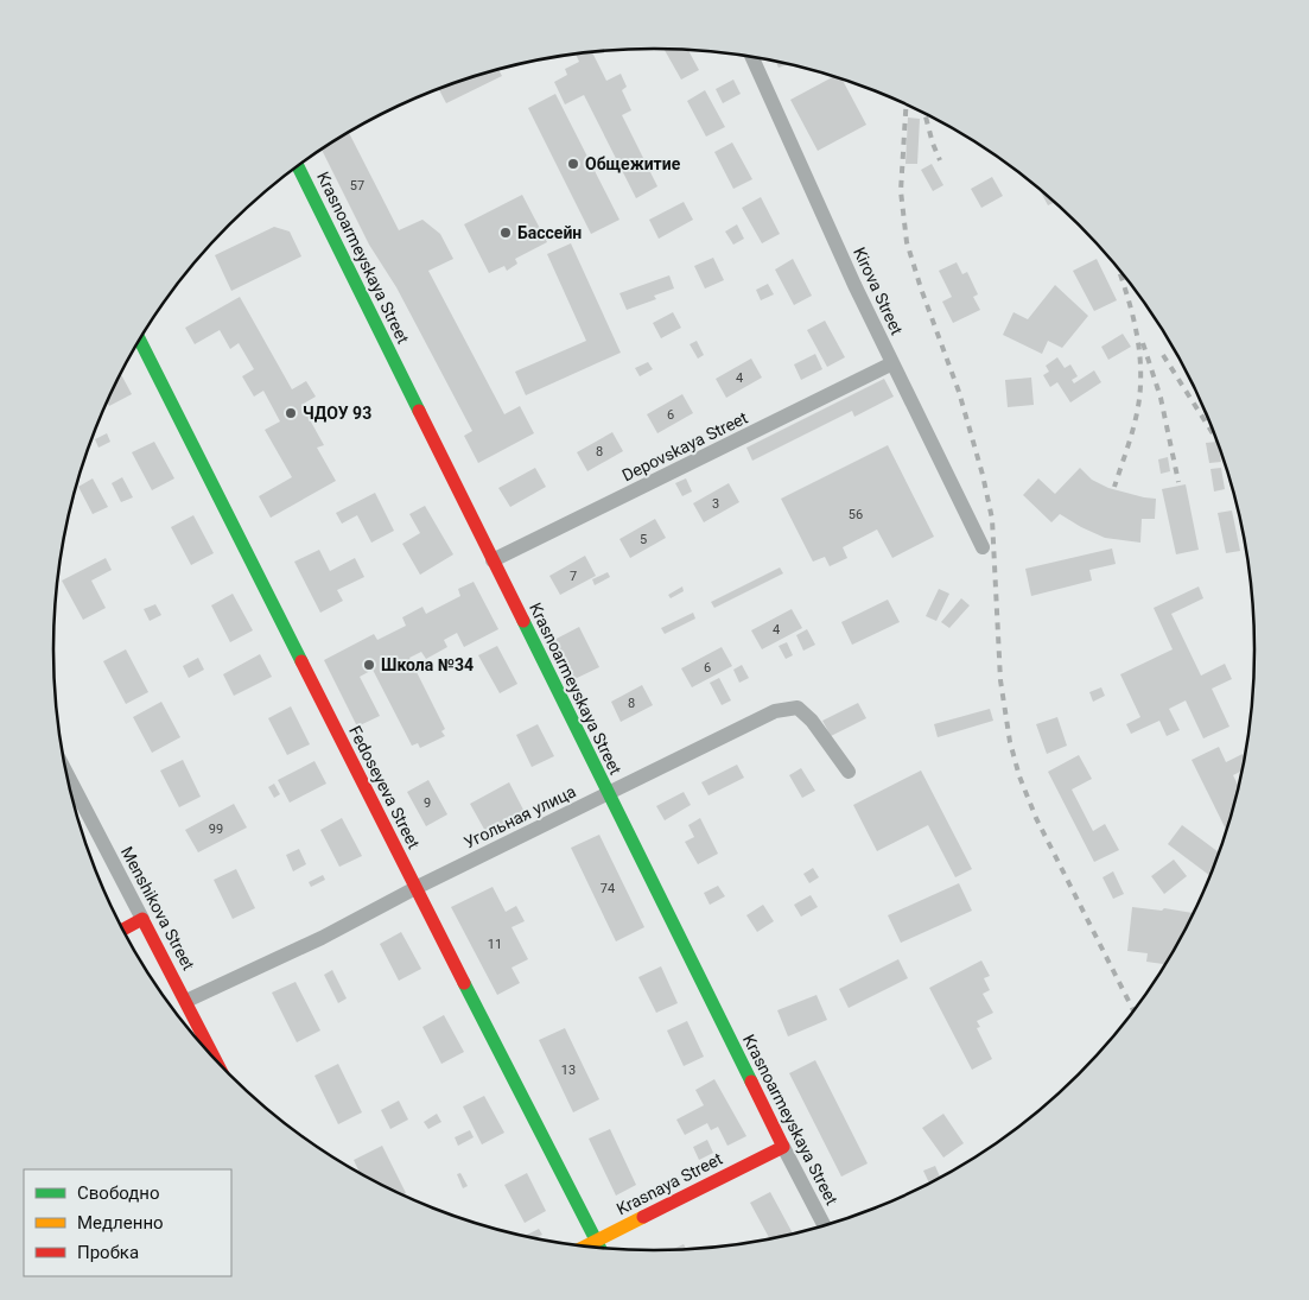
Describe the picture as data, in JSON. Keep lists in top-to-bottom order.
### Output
{
  "streets": {
    "street": [
      "Krasnoarmeyskaya Street",
      "Kirova Street",
      "Depovskaya Street",
      "Fedoseyeva Street",
      "Угольная улица",
      "Menshikova Street",
      "Krasnaya Street"
    ]
  },
  "crossings": [
    ["Krasnoarmeyskaya Street", "Depovskaya Street"],
    ["Krasnoarmeyskaya Street", "Угольная улица"],
    ["Krasnoarmeyskaya Street", "Krasnaya Street"],
    ["Kirova Street", "Depovskaya Street"],
    ["Fedoseyeva Street", "Угольная улица"],
    ["Fedoseyeva Street", "Krasnaya Street"],
    ["Угольная улица", "Menshikova Street"]
  ],
  "places": [
    "Общежитие",
    "Бассейн",
    "ЧДОУ 93",
    "Школа №34"
  ],
  "house_numbers": [
    "57",
    "4",
    "6",
    "8",
    "3",
    "56",
    "5",
    "7",
    "4",
    "6",
    "8",
    "9",
    "99",
    "74",
    "11",
    "13"
  ],
  "legend": ["Свободно", "Медленно", "Пробка"]
}
